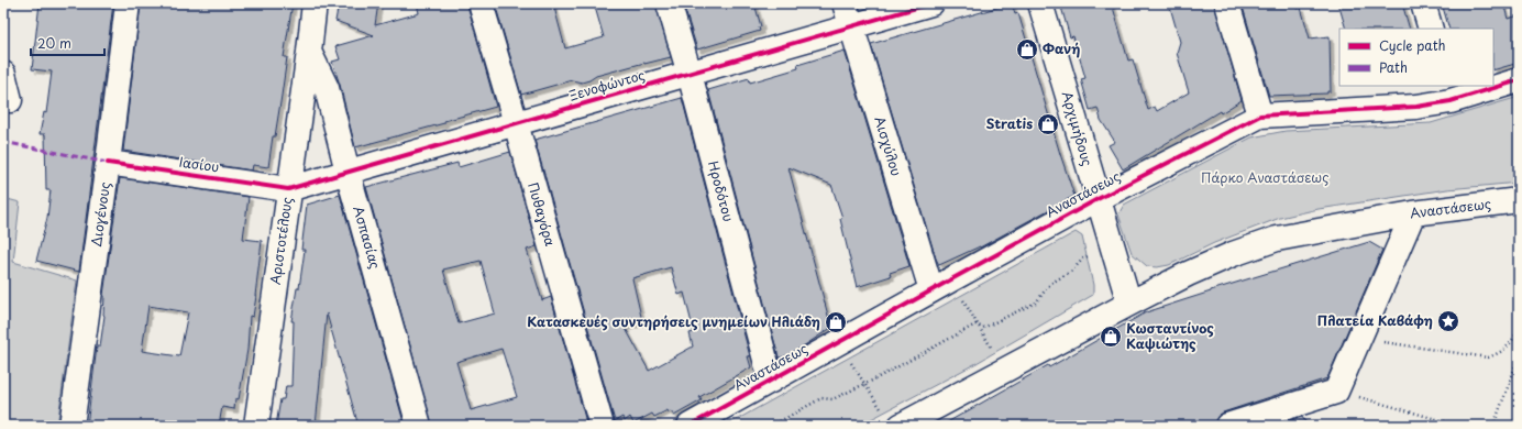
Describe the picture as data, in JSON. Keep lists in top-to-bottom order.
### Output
{
  "streets": {
    "street": [
      "Ξενοφώντος",
      "Αρχιμήδους",
      "Αισχύλου",
      "Ιασίου",
      "Ηροδότου",
      "Αναστάσεως",
      "Διογένους",
      "Πυθαγόρα",
      "Ασπασίας",
      "Αριστοτέλους"
    ]
  },
  "crossings": [
    ["Ξενοφώντος", "Αισχύλου"],
    ["Ξενοφώντος", "Ιασίου"],
    ["Ξενοφώντος", "Ηροδότου"],
    ["Ξενοφώντος", "Πυθαγόρα"],
    ["Ξενοφώντος", "Ασπασίας"],
    ["Ξενοφώντος", "Αριστοτέλους"],
    ["Αρχιμήδους", "Αναστάσεως"],
    ["Αισχύλου", "Αναστάσεως"],
    ["Ιασίου", "Διογένους"],
    ["Ιασίου", "Αριστοτέλους"],
    ["Ηροδότου", "Αναστάσεως"],
    ["Ασπασίας", "Αριστοτέλους"]
  ],
  "parks": ["Πάρκο Αναστάσεως"],
  "places": {
    "shop": [
      "Φανή",
      "Stratis",
      "Κατασκευές συντηρήσεις μνημείων Ηλιάδη",
      "Κωσταντίνος Καψιώτης"
    ],
    "place": ["Πλατεία Καβάφη"]
  },
  "legend": ["Cycle path", "Path"],
  "scale_bar": "20 m"
}
